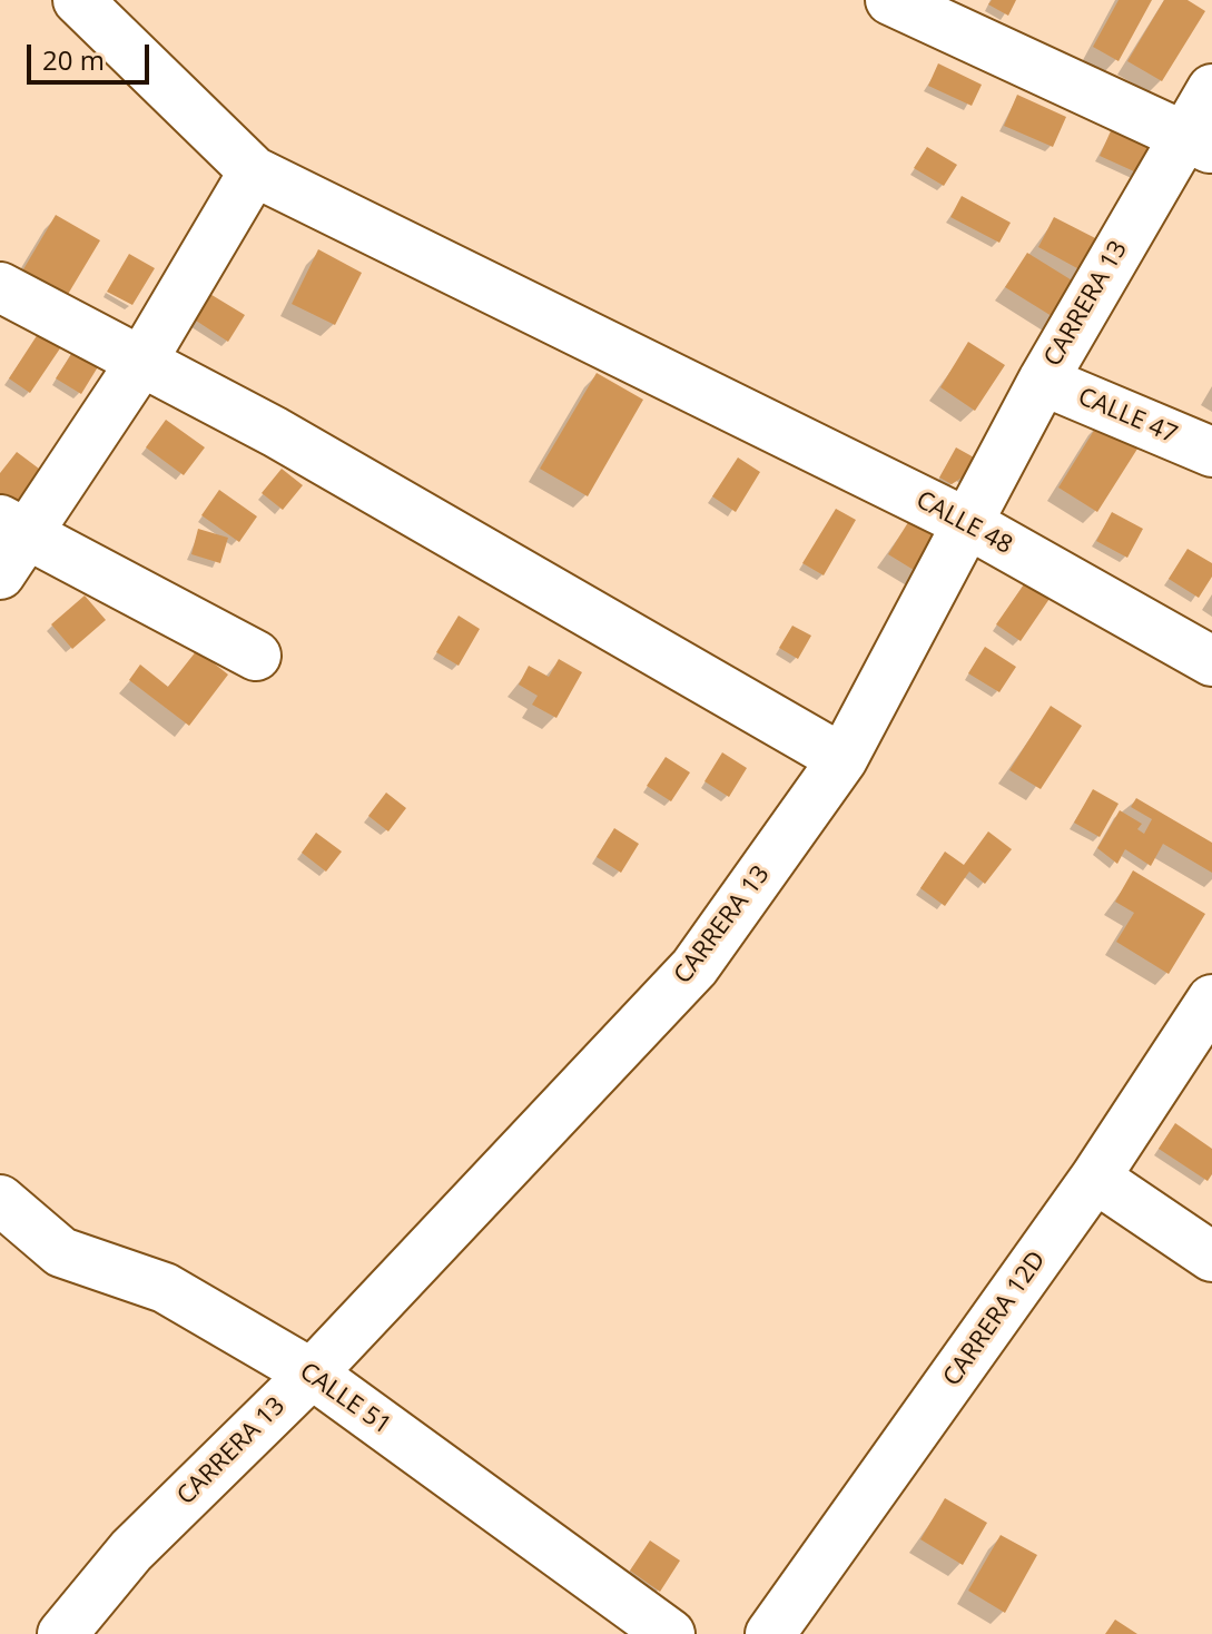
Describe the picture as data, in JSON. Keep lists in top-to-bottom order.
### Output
{
  "streets": {
    "street": [
      "CARRERA 13",
      "CALLE 47",
      "CALLE 48",
      "CARRERA 12D",
      "CALLE 51"
    ]
  },
  "crossings": [
    ["CARRERA 13", "CALLE 47"],
    ["CARRERA 13", "CALLE 48"],
    ["CARRERA 13", "CALLE 51"]
  ],
  "scale_bar": "20 m"
}
